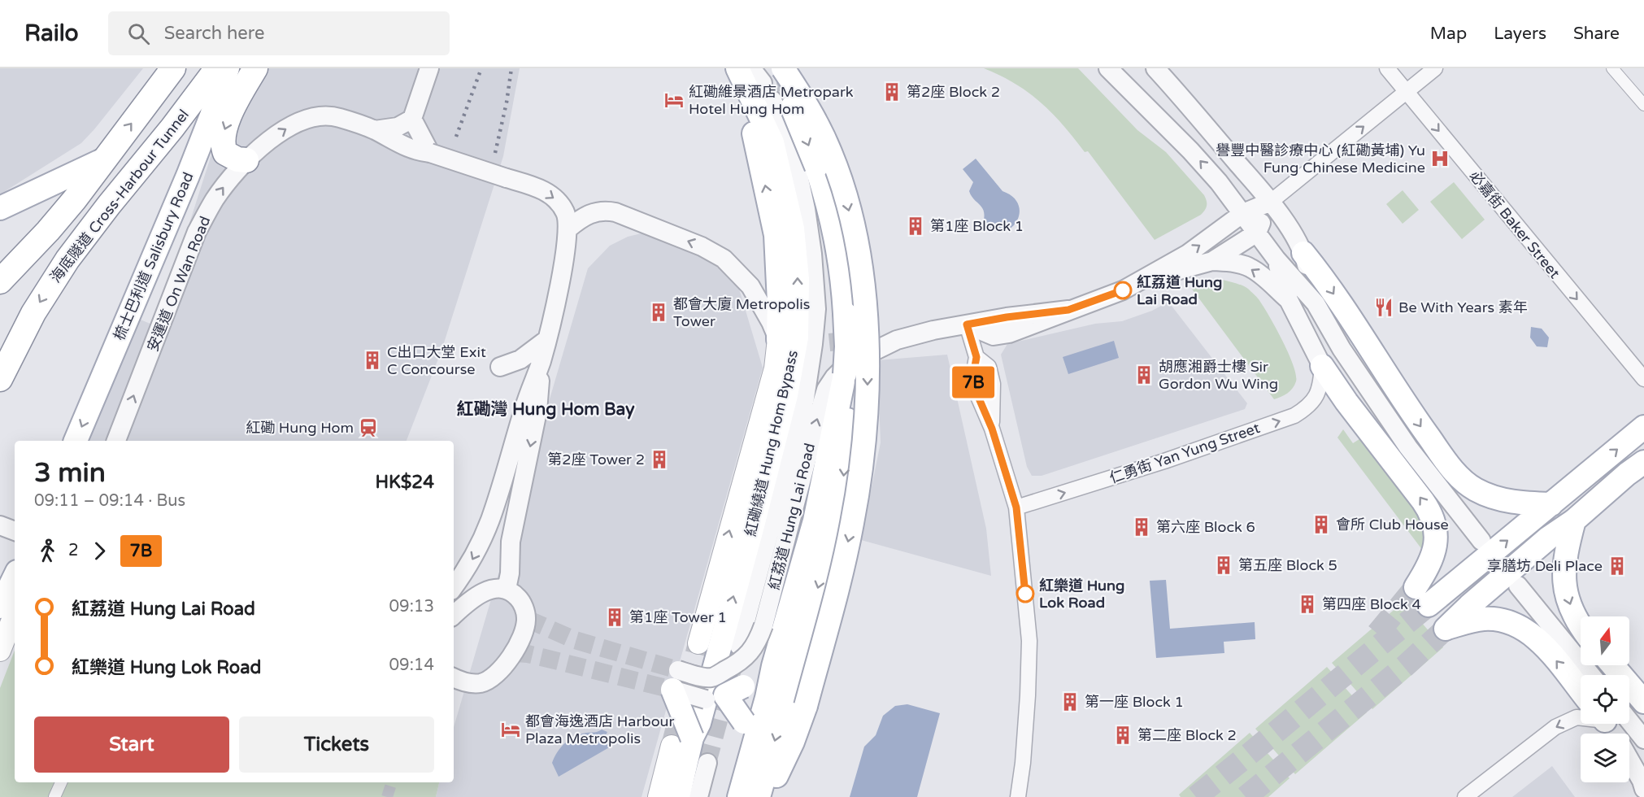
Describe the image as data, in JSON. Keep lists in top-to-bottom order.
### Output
{
  "streets": {
    "highway": ["海底隧道 Cross-Harbour Tunnel"],
    "main road": ["梳士巴利道 Salisbury Road", "紅磡繞道 Hung Hom Bypass"],
    "street": [
      "必嘉街 Baker Street",
      "安運道 On Wan Road",
      "仁勇街 Yan Yung Street",
      "紅荔道 Hung Lai Road"
    ]
  },
  "crossings": [
    ["安運道 On Wan Road", "紅磡繞道 Hung Hom Bypass"],
    ["紅磡繞道 Hung Hom Bypass", "紅荔道 Hung Lai Road"]
  ],
  "one_way": [
    "必嘉街 Baker Street",
    "梳士巴利道 Salisbury Road",
    "仁勇街 Yan Yung Street",
    "紅荔道 Hung Lai Road"
  ],
  "districts": ["紅磡灣 Hung Hom Bay"],
  "places": {
    "building": [
      "第2座 Block 2",
      "第1座 Block 1",
      "都會大廈 Metropolis Tower",
      "C出口大堂 Exit C Concourse",
      "胡應湘爵士樓 Sir Gordon Wu Wing",
      "第2座 Tower 2",
      "會所 Club House",
      "第六座 Block 6",
      "第五座 Block 5",
      "享膳坊 Deli Place",
      "第四座 Block 4",
      "第1座 Tower 1",
      "第一座 Block 1",
      "第二座 Block 2"
    ],
    "hotel": ["紅磡維景酒店 Metropark Hotel Hung Hom", "都會海逸酒店 Harbour Plaza Metropolis"],
    "hospital": ["譽豐中醫診療中心 (紅磡黃埔) Yu Fung Chinese Medicine"],
    "other": ["紅荔道 Hung Lai Road", "紅樂道 Hung Lok Road"],
    "restaurant": ["Be With Years 素年"],
    "station": ["紅磡 Hung Hom"]
  },
  "lines": ["bus line 7B"],
  "north": "top",
  "page": {
    "header": "Railo",
    "search": "Search here",
    "nav": ["Map", "Layers", "Share"],
    "on_map": "7B",
    "heading": ["3 min", "09:11 – 09:14 · Bus", "HK$24"],
    "legs": ["2", "7B"],
    "list": [
      {
        "name": "紅荔道 Hung Lai Road",
        "value": "09:13"
      },
      {
        "name": "紅樂道 Hung Lok Road",
        "value": "09:14"
      }
    ],
    "buttons": ["Start", "Tickets"]
  }
}
